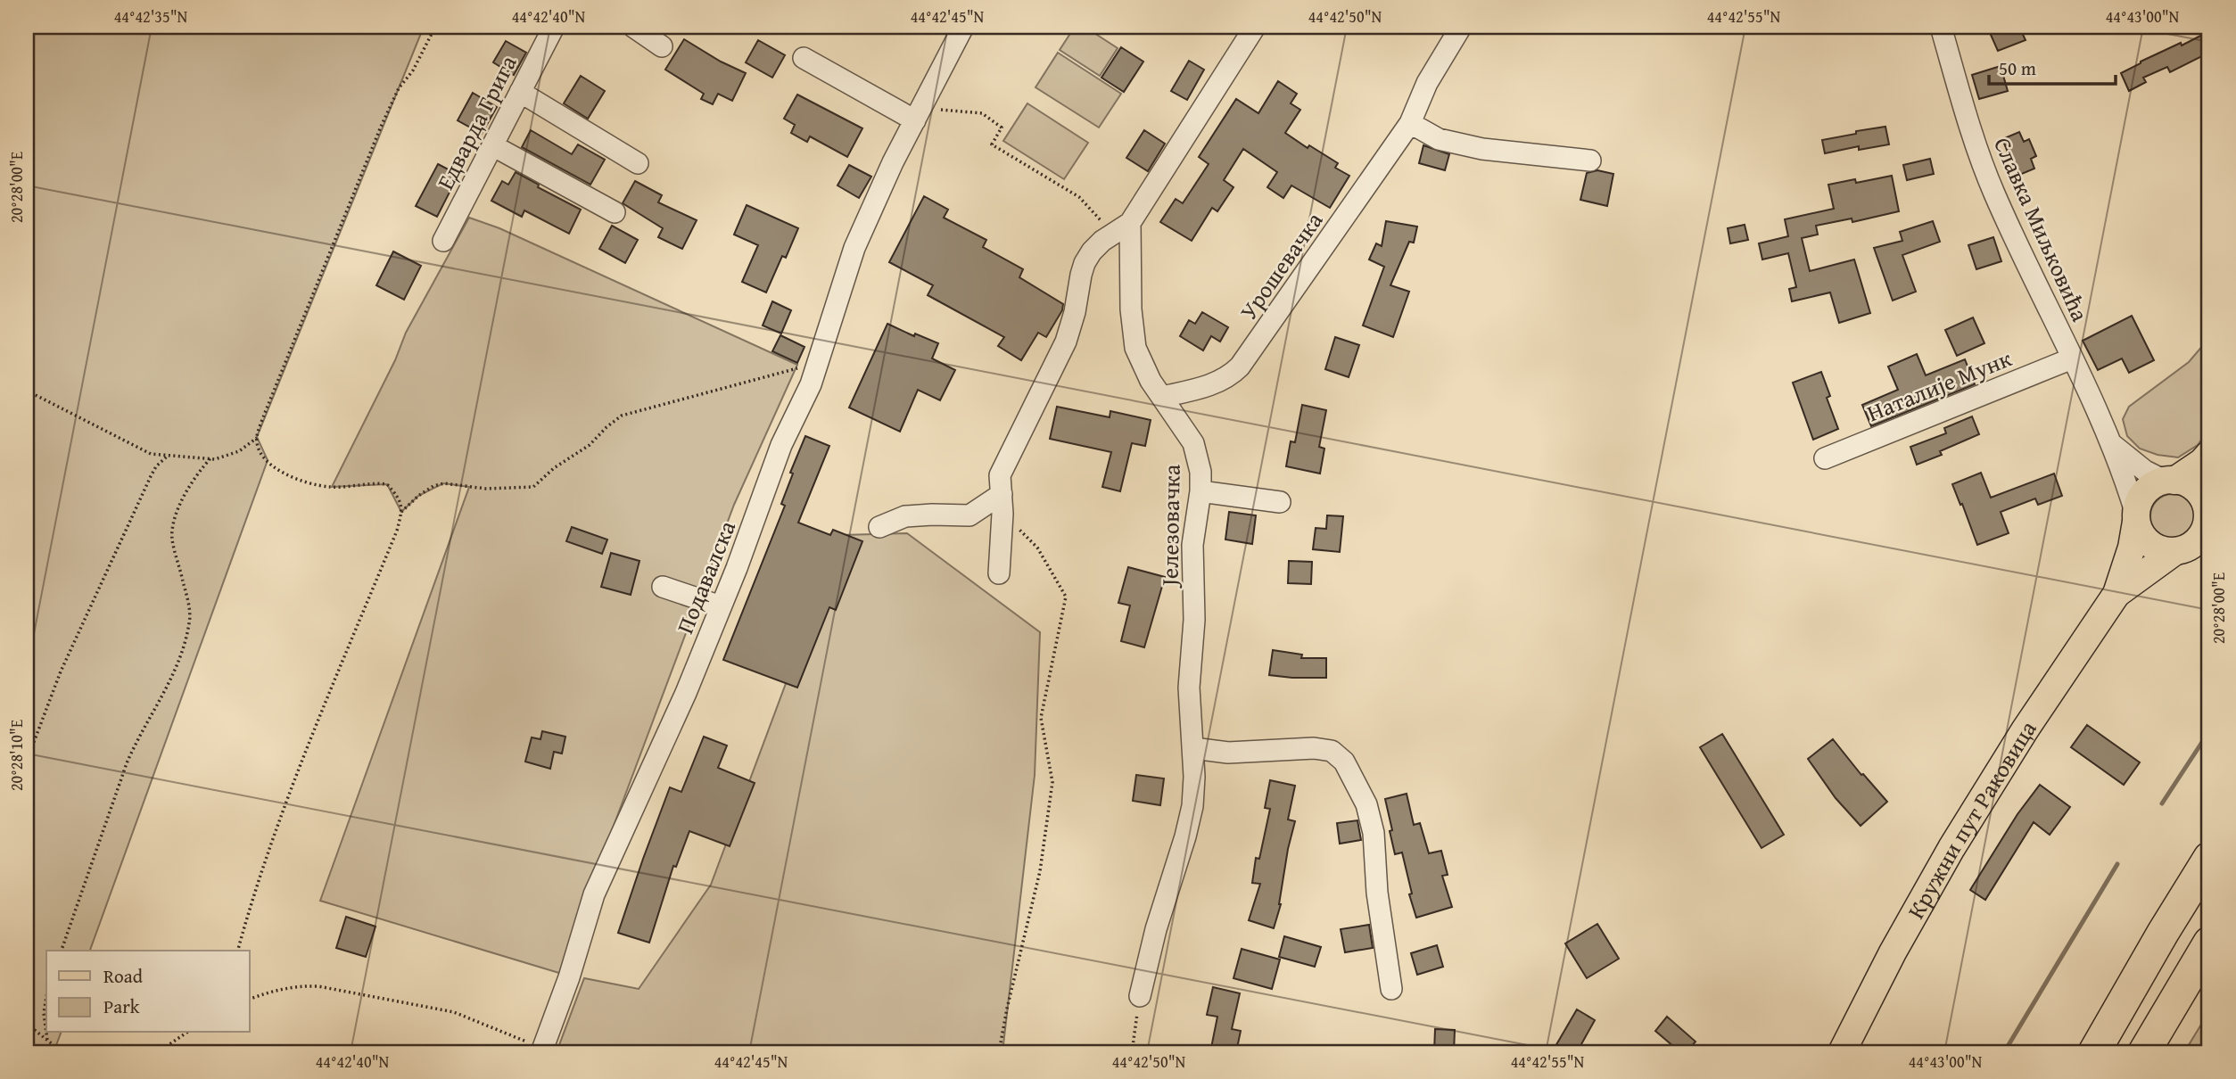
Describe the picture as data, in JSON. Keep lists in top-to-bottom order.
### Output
{
  "streets": {
    "main road": ["Кружни пут Раковица"],
    "street": [
      "Едварда Грига",
      "Славка Миљковића",
      "Урошевачка",
      "Наталије Мунк",
      "Јелезовачка",
      "Подавалска"
    ]
  },
  "crossings": [
    ["Славка Миљковића", "Наталије Мунк"],
    ["Славка Миљковића", "Кружни пут Раковица"],
    ["Урошевачка", "Јелезовачка"]
  ],
  "legend": ["Road", "Park"],
  "scale_bar": "50 m",
  "coordinates": [
    "44°42'35\"N",
    "44°42'40\"N",
    "44°42'45\"N",
    "44°42'50\"N",
    "44°42'55\"N",
    "44°43'00\"N",
    "20°28'00\"E",
    "20°28'10\"E"
  ]
}
